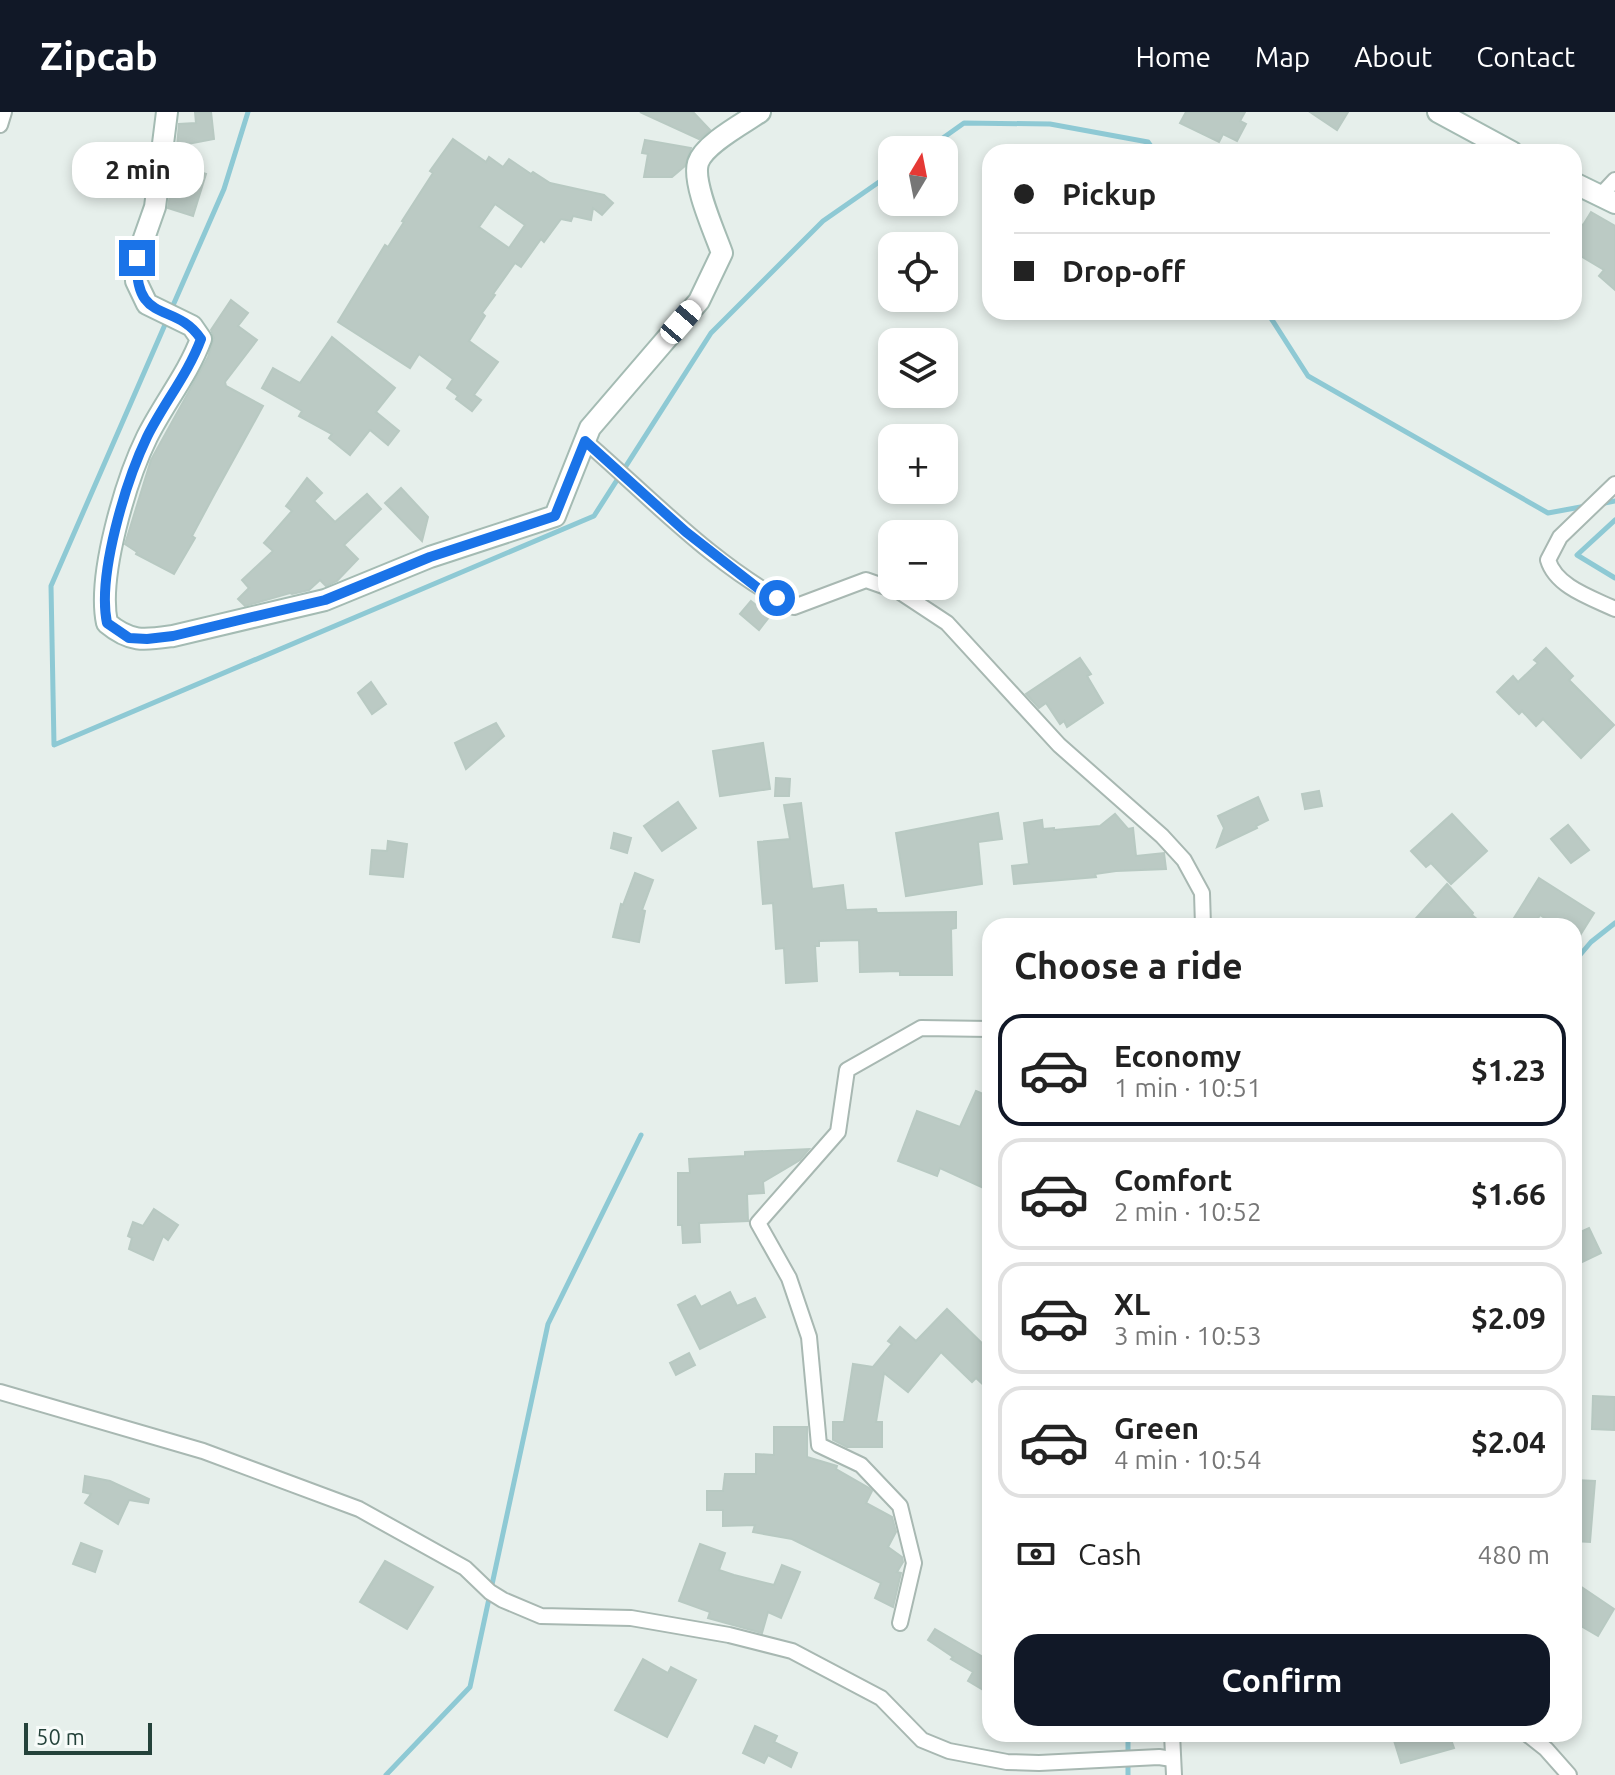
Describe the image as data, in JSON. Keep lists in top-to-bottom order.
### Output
{
  "scale_bar": "50 m",
  "north": "top",
  "page": {
    "header": "Zipcab",
    "nav": [
      "Home",
      "Map",
      "About",
      "Contact"
    ],
    "map_buttons": ["+", "−"],
    "bubble": "2 min",
    "banner": ["Pickup", "Drop-off"],
    "heading": "Choose a ride",
    "list": [
      {
        "name": "Economy",
        "note": "1 min · 10:51",
        "value": "$1.23"
      },
      {
        "name": "Comfort",
        "note": "2 min · 10:52",
        "value": "$1.66"
      },
      {
        "name": "XL",
        "note": "3 min · 10:53",
        "value": "$2.09"
      },
      {
        "name": "Green",
        "note": "4 min · 10:54",
        "value": "$2.04"
      }
    ],
    "pay": ["Cash", "480 m"],
    "buttons": "Confirm",
    "scale": "50 m"
  }
}
